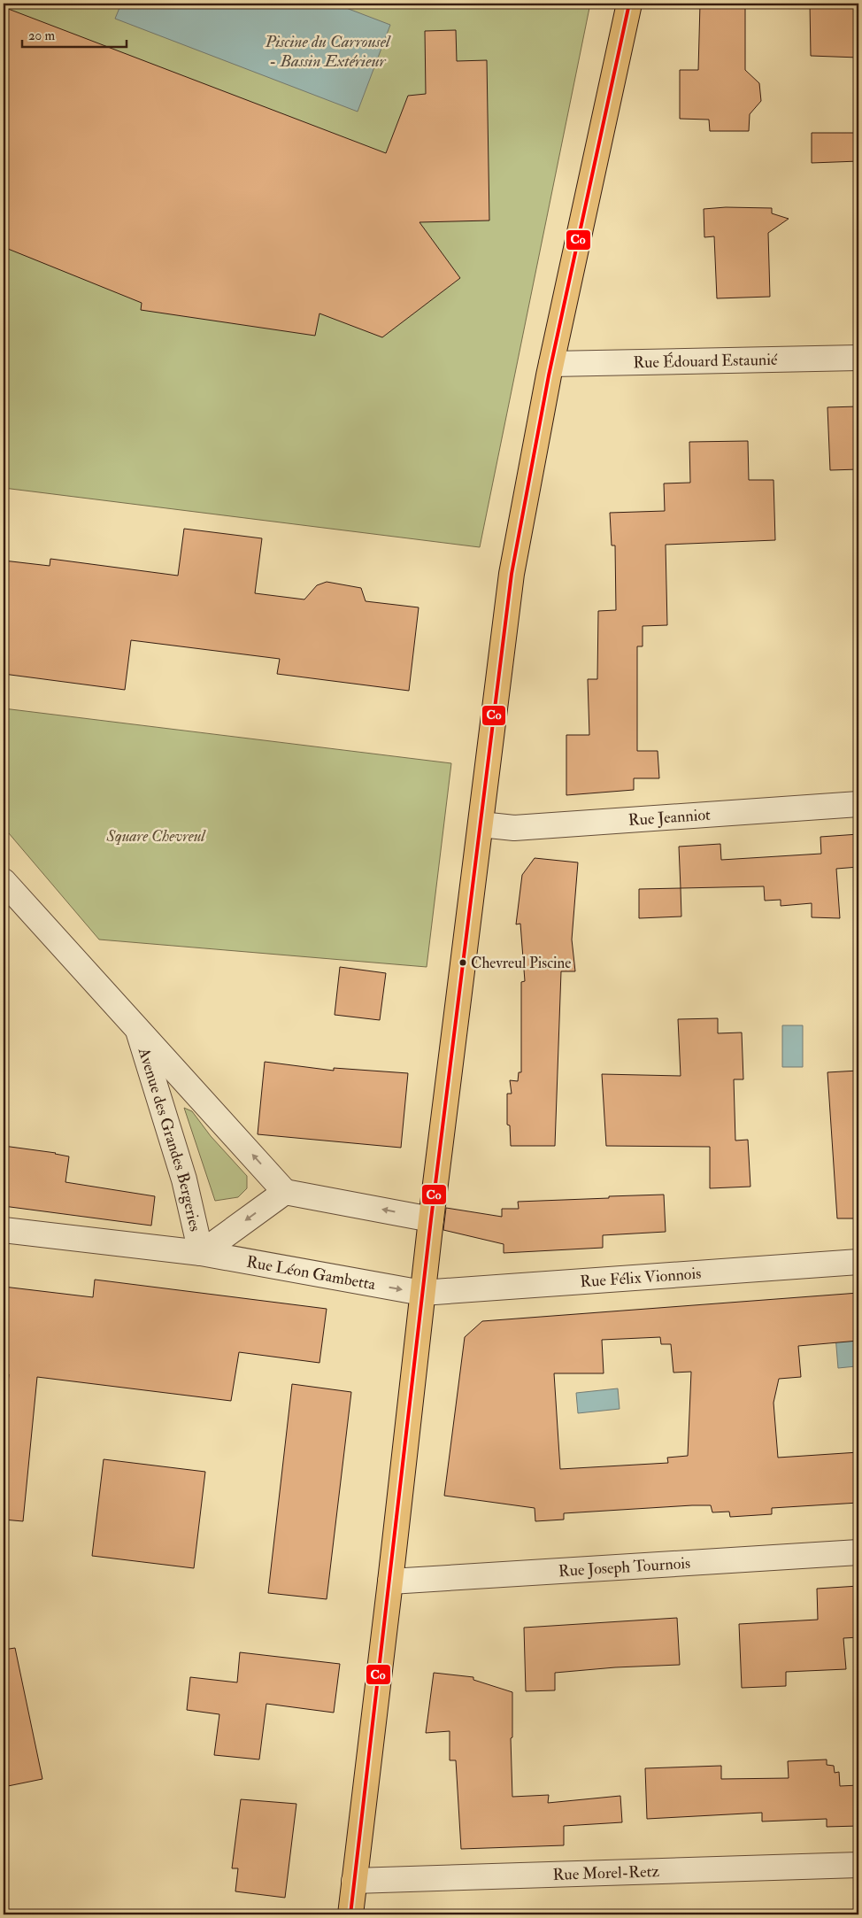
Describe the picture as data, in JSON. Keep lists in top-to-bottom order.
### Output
{
  "streets": {
    "street": [
      "Rue Édouard Estaunié",
      "Rue Jeanniot",
      "Avenue des Grandes Bergeries",
      "Rue Léon Gambetta",
      "Rue Félix Vionnois",
      "Rue Joseph Tournois",
      "Rue Morel-Retz"
    ]
  },
  "crossings": [
    ["Avenue des Grandes Bergeries", "Rue Léon Gambetta"],
    ["Rue Léon Gambetta", "Rue Félix Vionnois"]
  ],
  "water": ["Piscine du Carrousel - Bassin Extérieur"],
  "parks": ["Square Chevreul"],
  "places": ["Chevreul Piscine"],
  "lines": ["transit line Co"],
  "scale_bar": "20 m"
}
